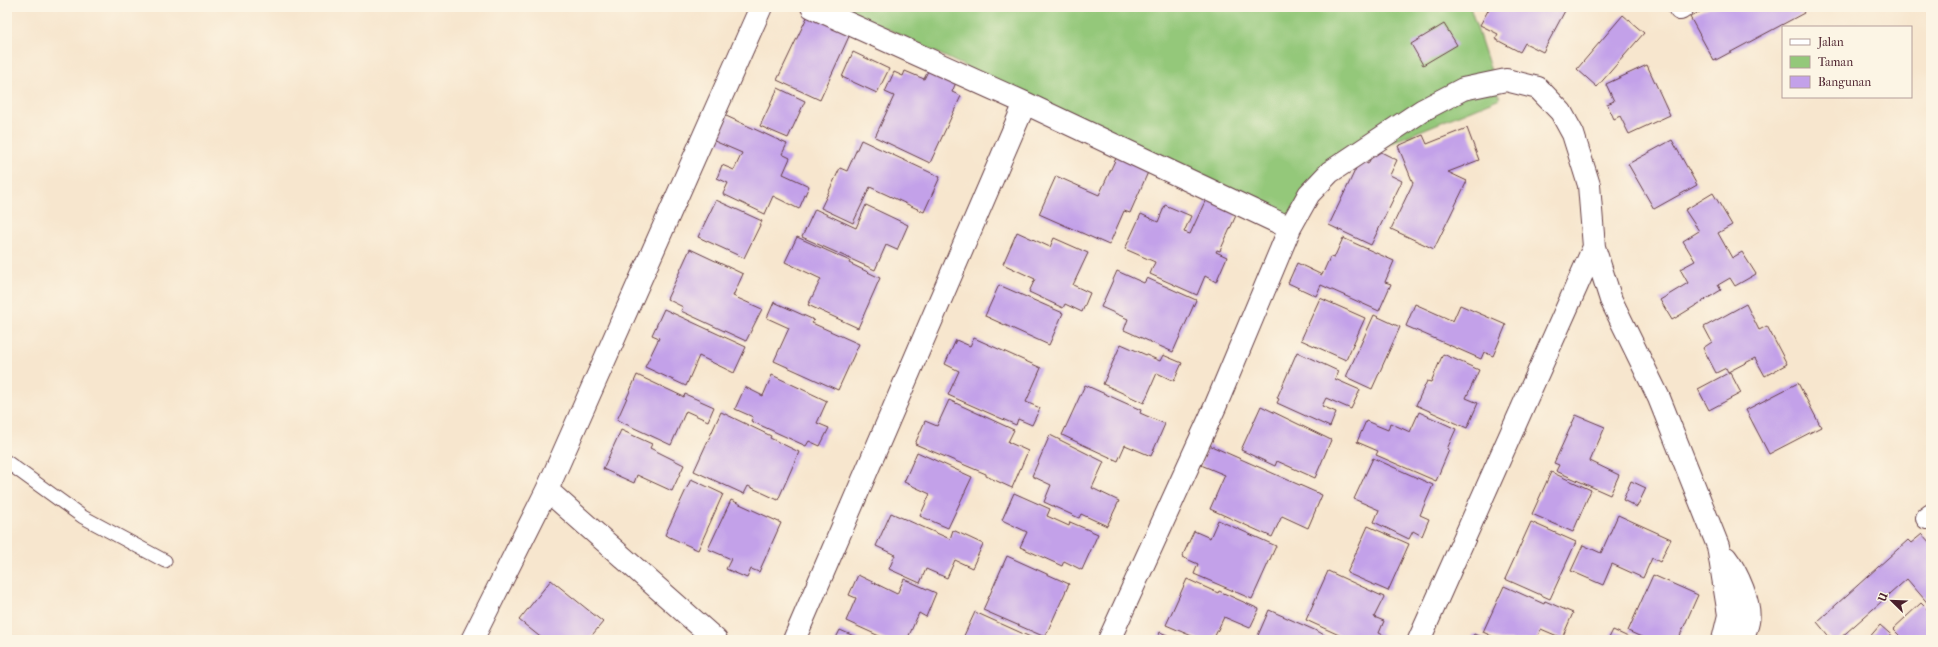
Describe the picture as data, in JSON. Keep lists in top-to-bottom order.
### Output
{
  "legend": ["Jalan", "Taman", "Bangunan"],
  "north": "top left"
}
